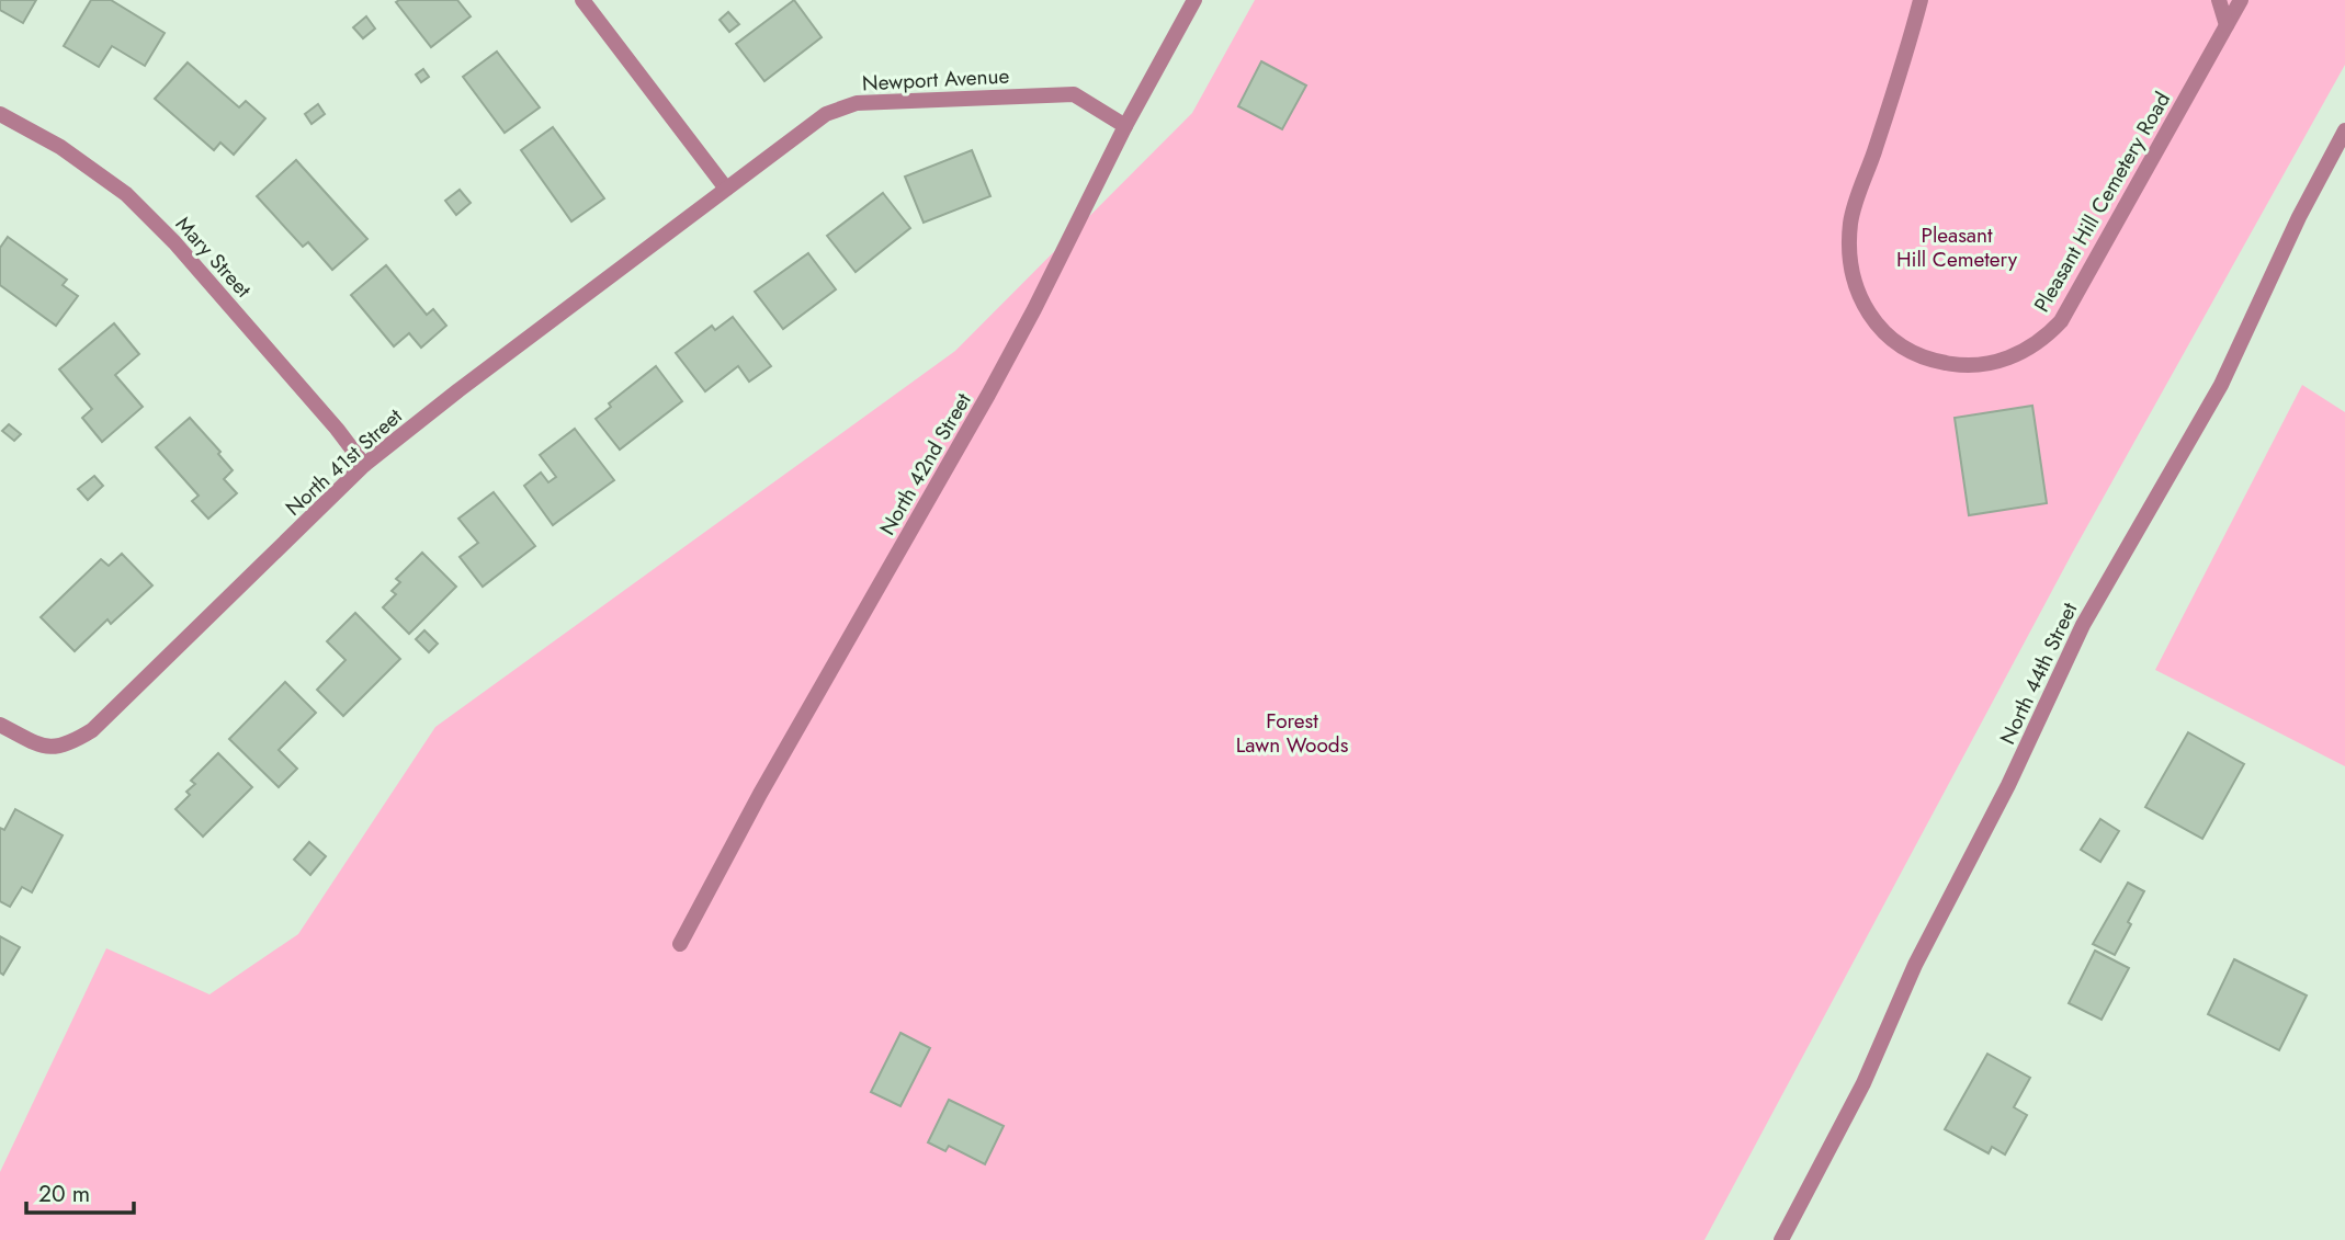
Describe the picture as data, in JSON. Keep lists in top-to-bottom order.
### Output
{
  "streets": {
    "street": [
      "Newport Avenue",
      "Pleasant Hill Cemetery Road",
      "Mary Street",
      "North 41st Street",
      "North 42nd Street",
      "North 44th Street"
    ]
  },
  "crossings": [
    ["Newport Avenue", "North 41st Street"],
    ["Newport Avenue", "North 42nd Street"],
    ["Mary Street", "North 41st Street"]
  ],
  "parks": ["Pleasant Hill Cemetery", "Forest Lawn Woods"],
  "scale_bar": "20 m"
}
